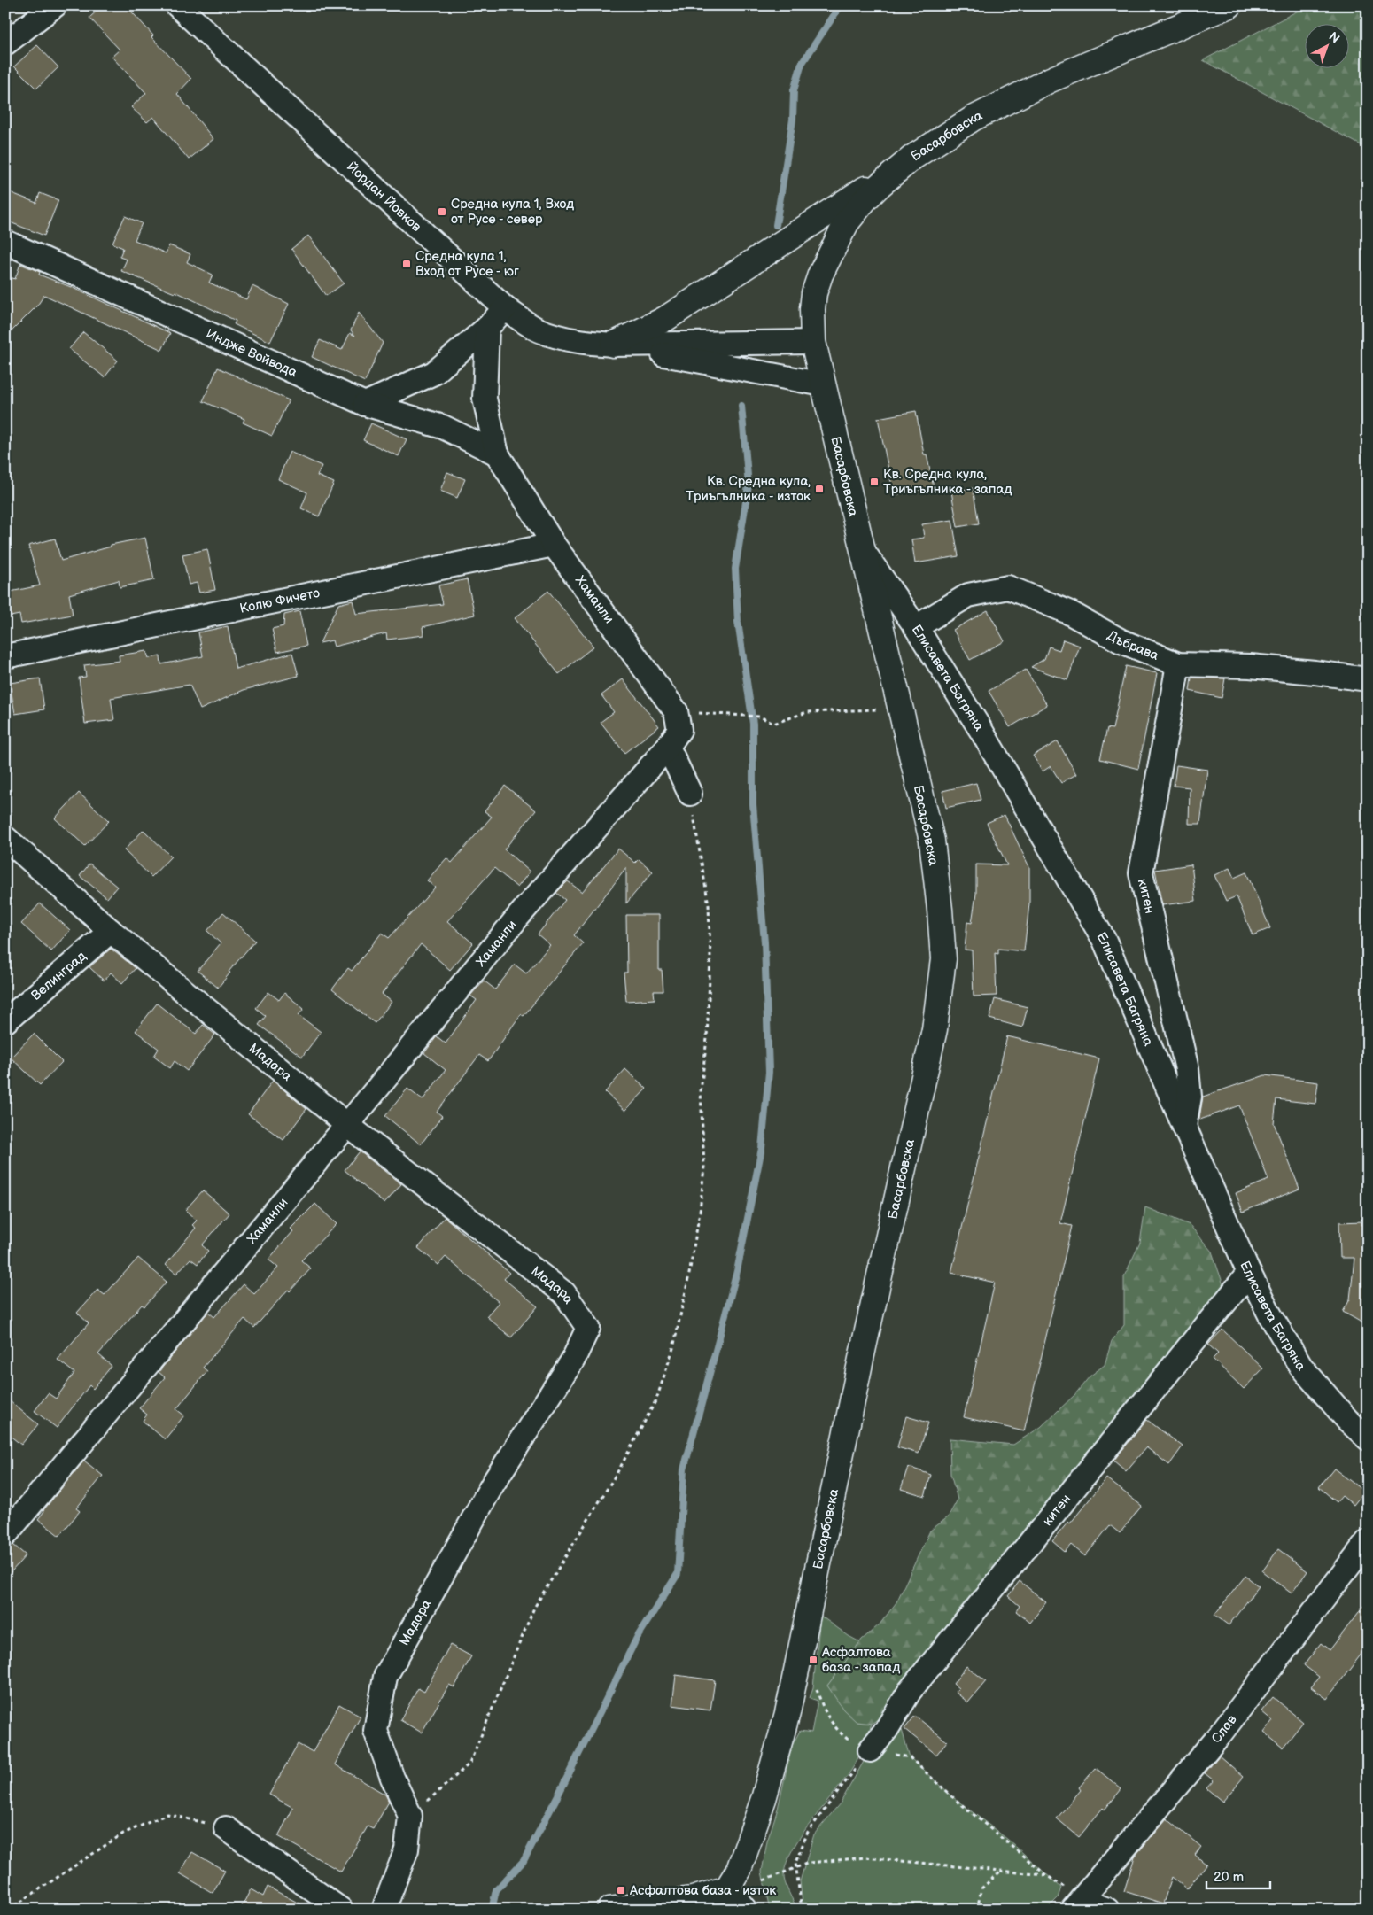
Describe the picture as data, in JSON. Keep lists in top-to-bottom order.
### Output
{
  "streets": {
    "street": [
      "Басарбовска",
      "Йордан Йовков",
      "Индже Войвода",
      "Хаманли",
      "Колю Фичето",
      "Дъбрава",
      "Елисавета Багряна",
      "китен",
      "Велинград",
      "Мадара",
      "Слав"
    ]
  },
  "crossings": [
    ["Басарбовска", "Елисавета Багряна"],
    ["Индже Войвода", "Хаманли"],
    ["Хаманли", "Колю Фичето"],
    ["Хаманли", "Мадара"],
    ["Дъбрава", "Елисавета Багряна"],
    ["Дъбрава", "китен"],
    ["Елисавета Багряна", "китен"],
    ["Велинград", "Мадара"]
  ],
  "places": {
    "transit": [
      "Средна кула 1, Вход от Русе - север",
      "Средна кула 1, Вход от Русе - юг",
      "Кв. Средна кула, Триъгълника - запад",
      "Кв. Средна кула, Триъгълника - изток",
      "Асфалтова база - запад",
      "Асфалтова база - изток"
    ]
  },
  "scale_bar": "20 m",
  "north": "top right"
}
